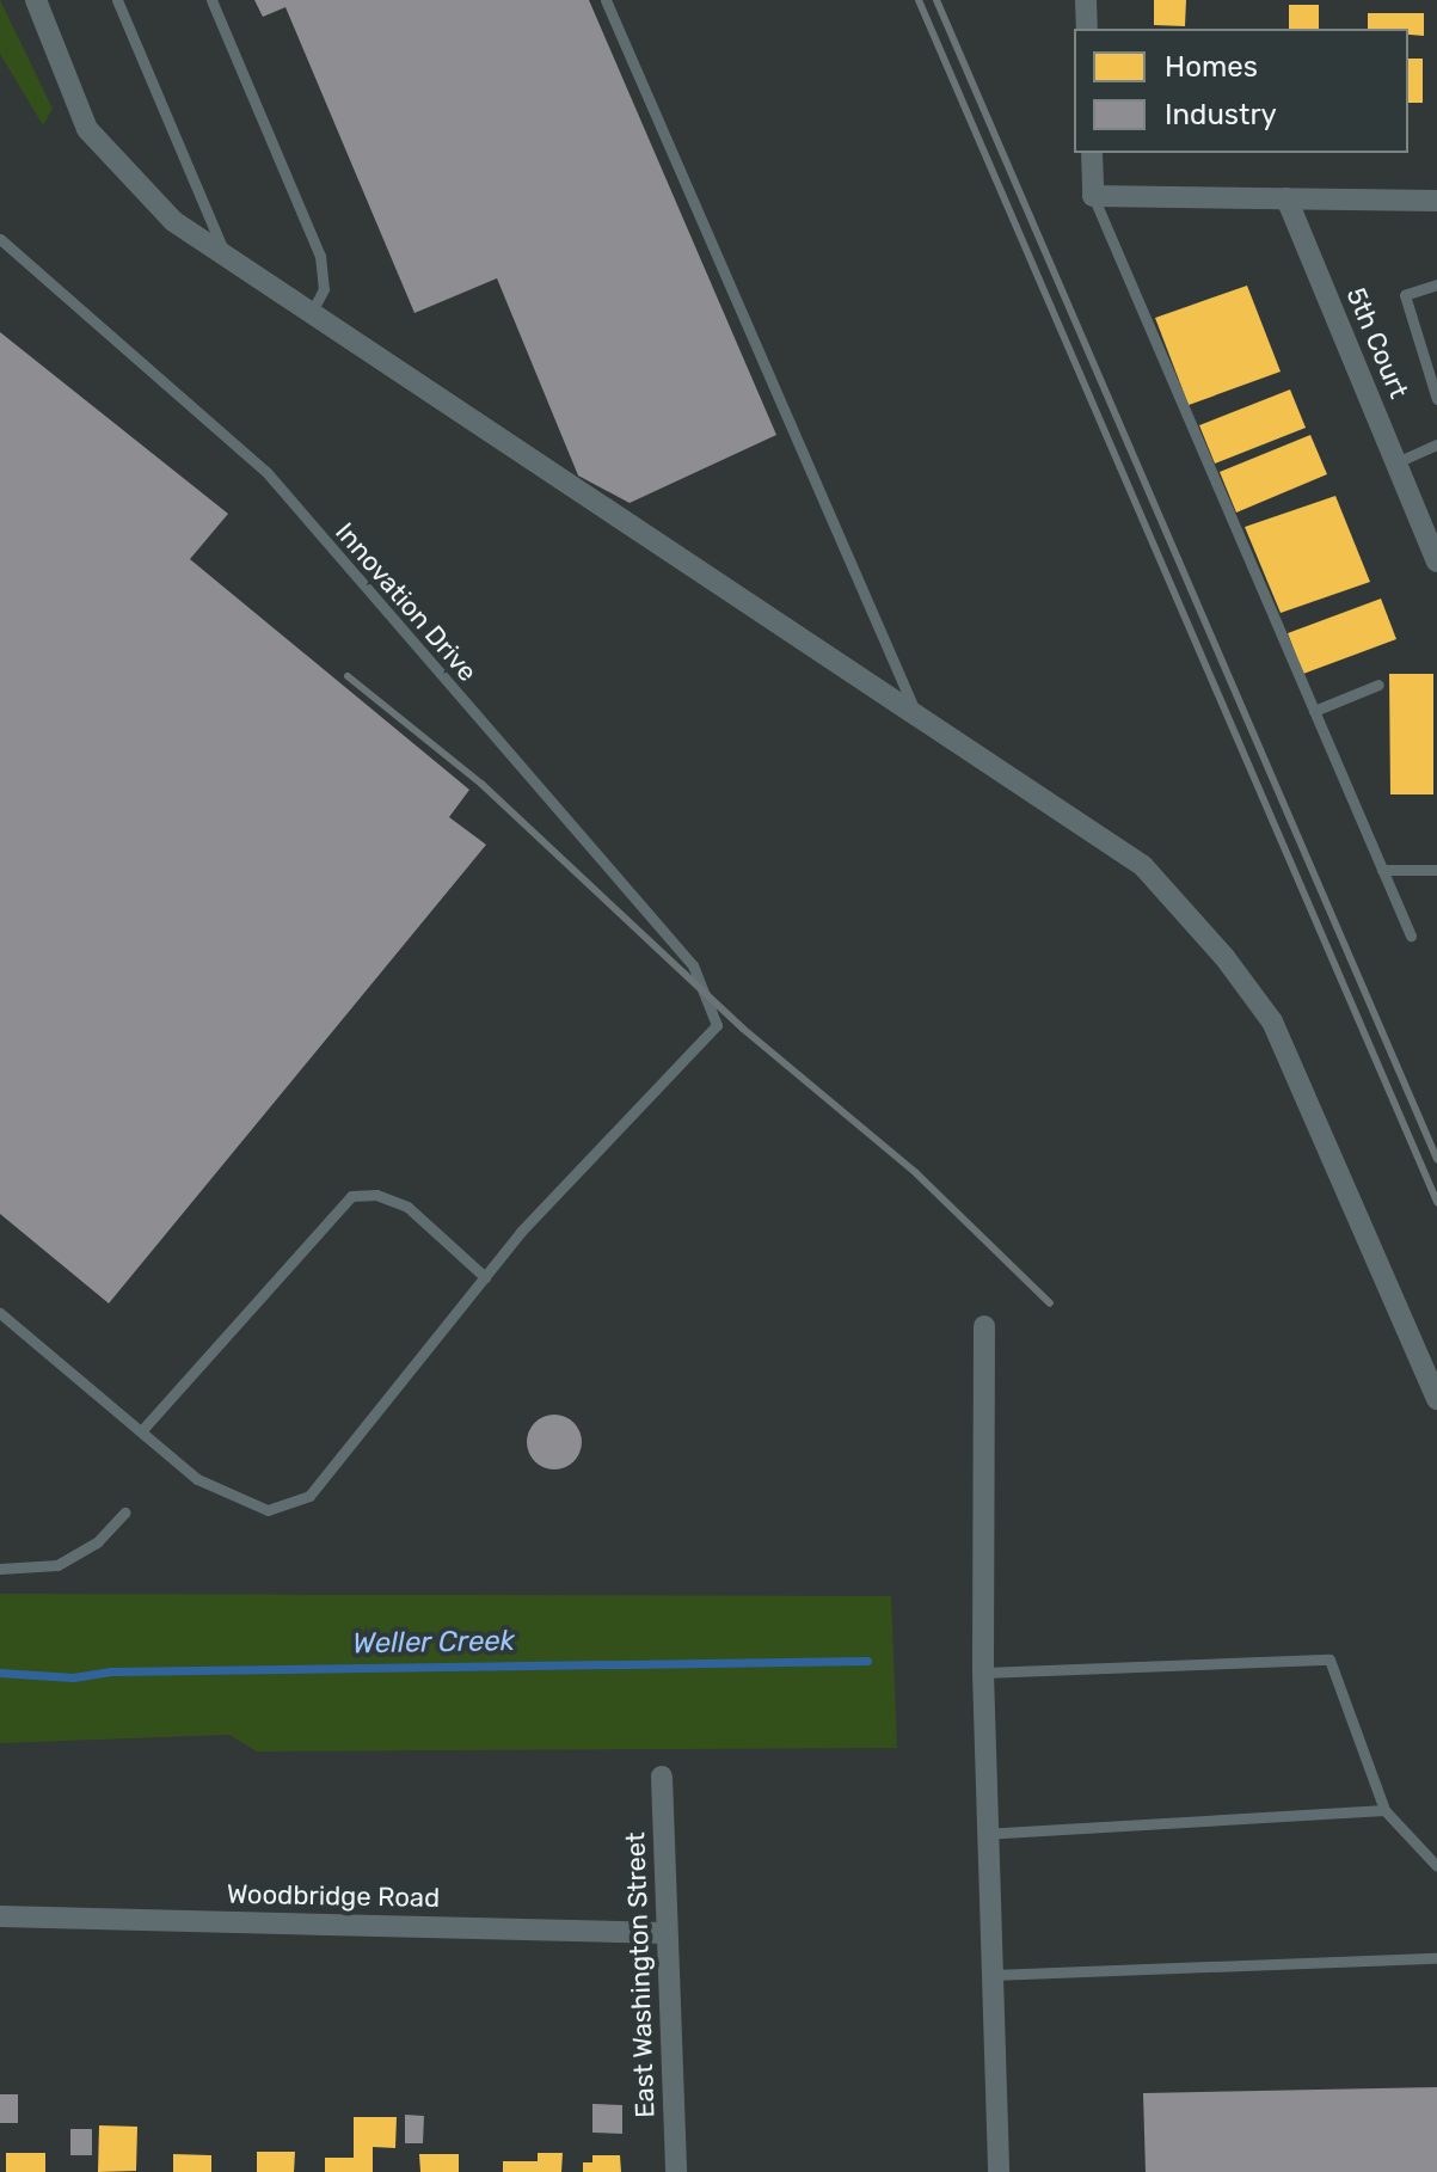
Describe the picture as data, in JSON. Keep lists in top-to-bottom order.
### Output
{
  "streets": {
    "street": ["5th Court", "Woodbridge Road", "East Washington Street"],
    "lane": ["Innovation Drive"]
  },
  "crossings": [
    ["Woodbridge Road", "East Washington Street"]
  ],
  "water": ["Weller Creek"],
  "legend": ["Homes", "Industry"]
}
